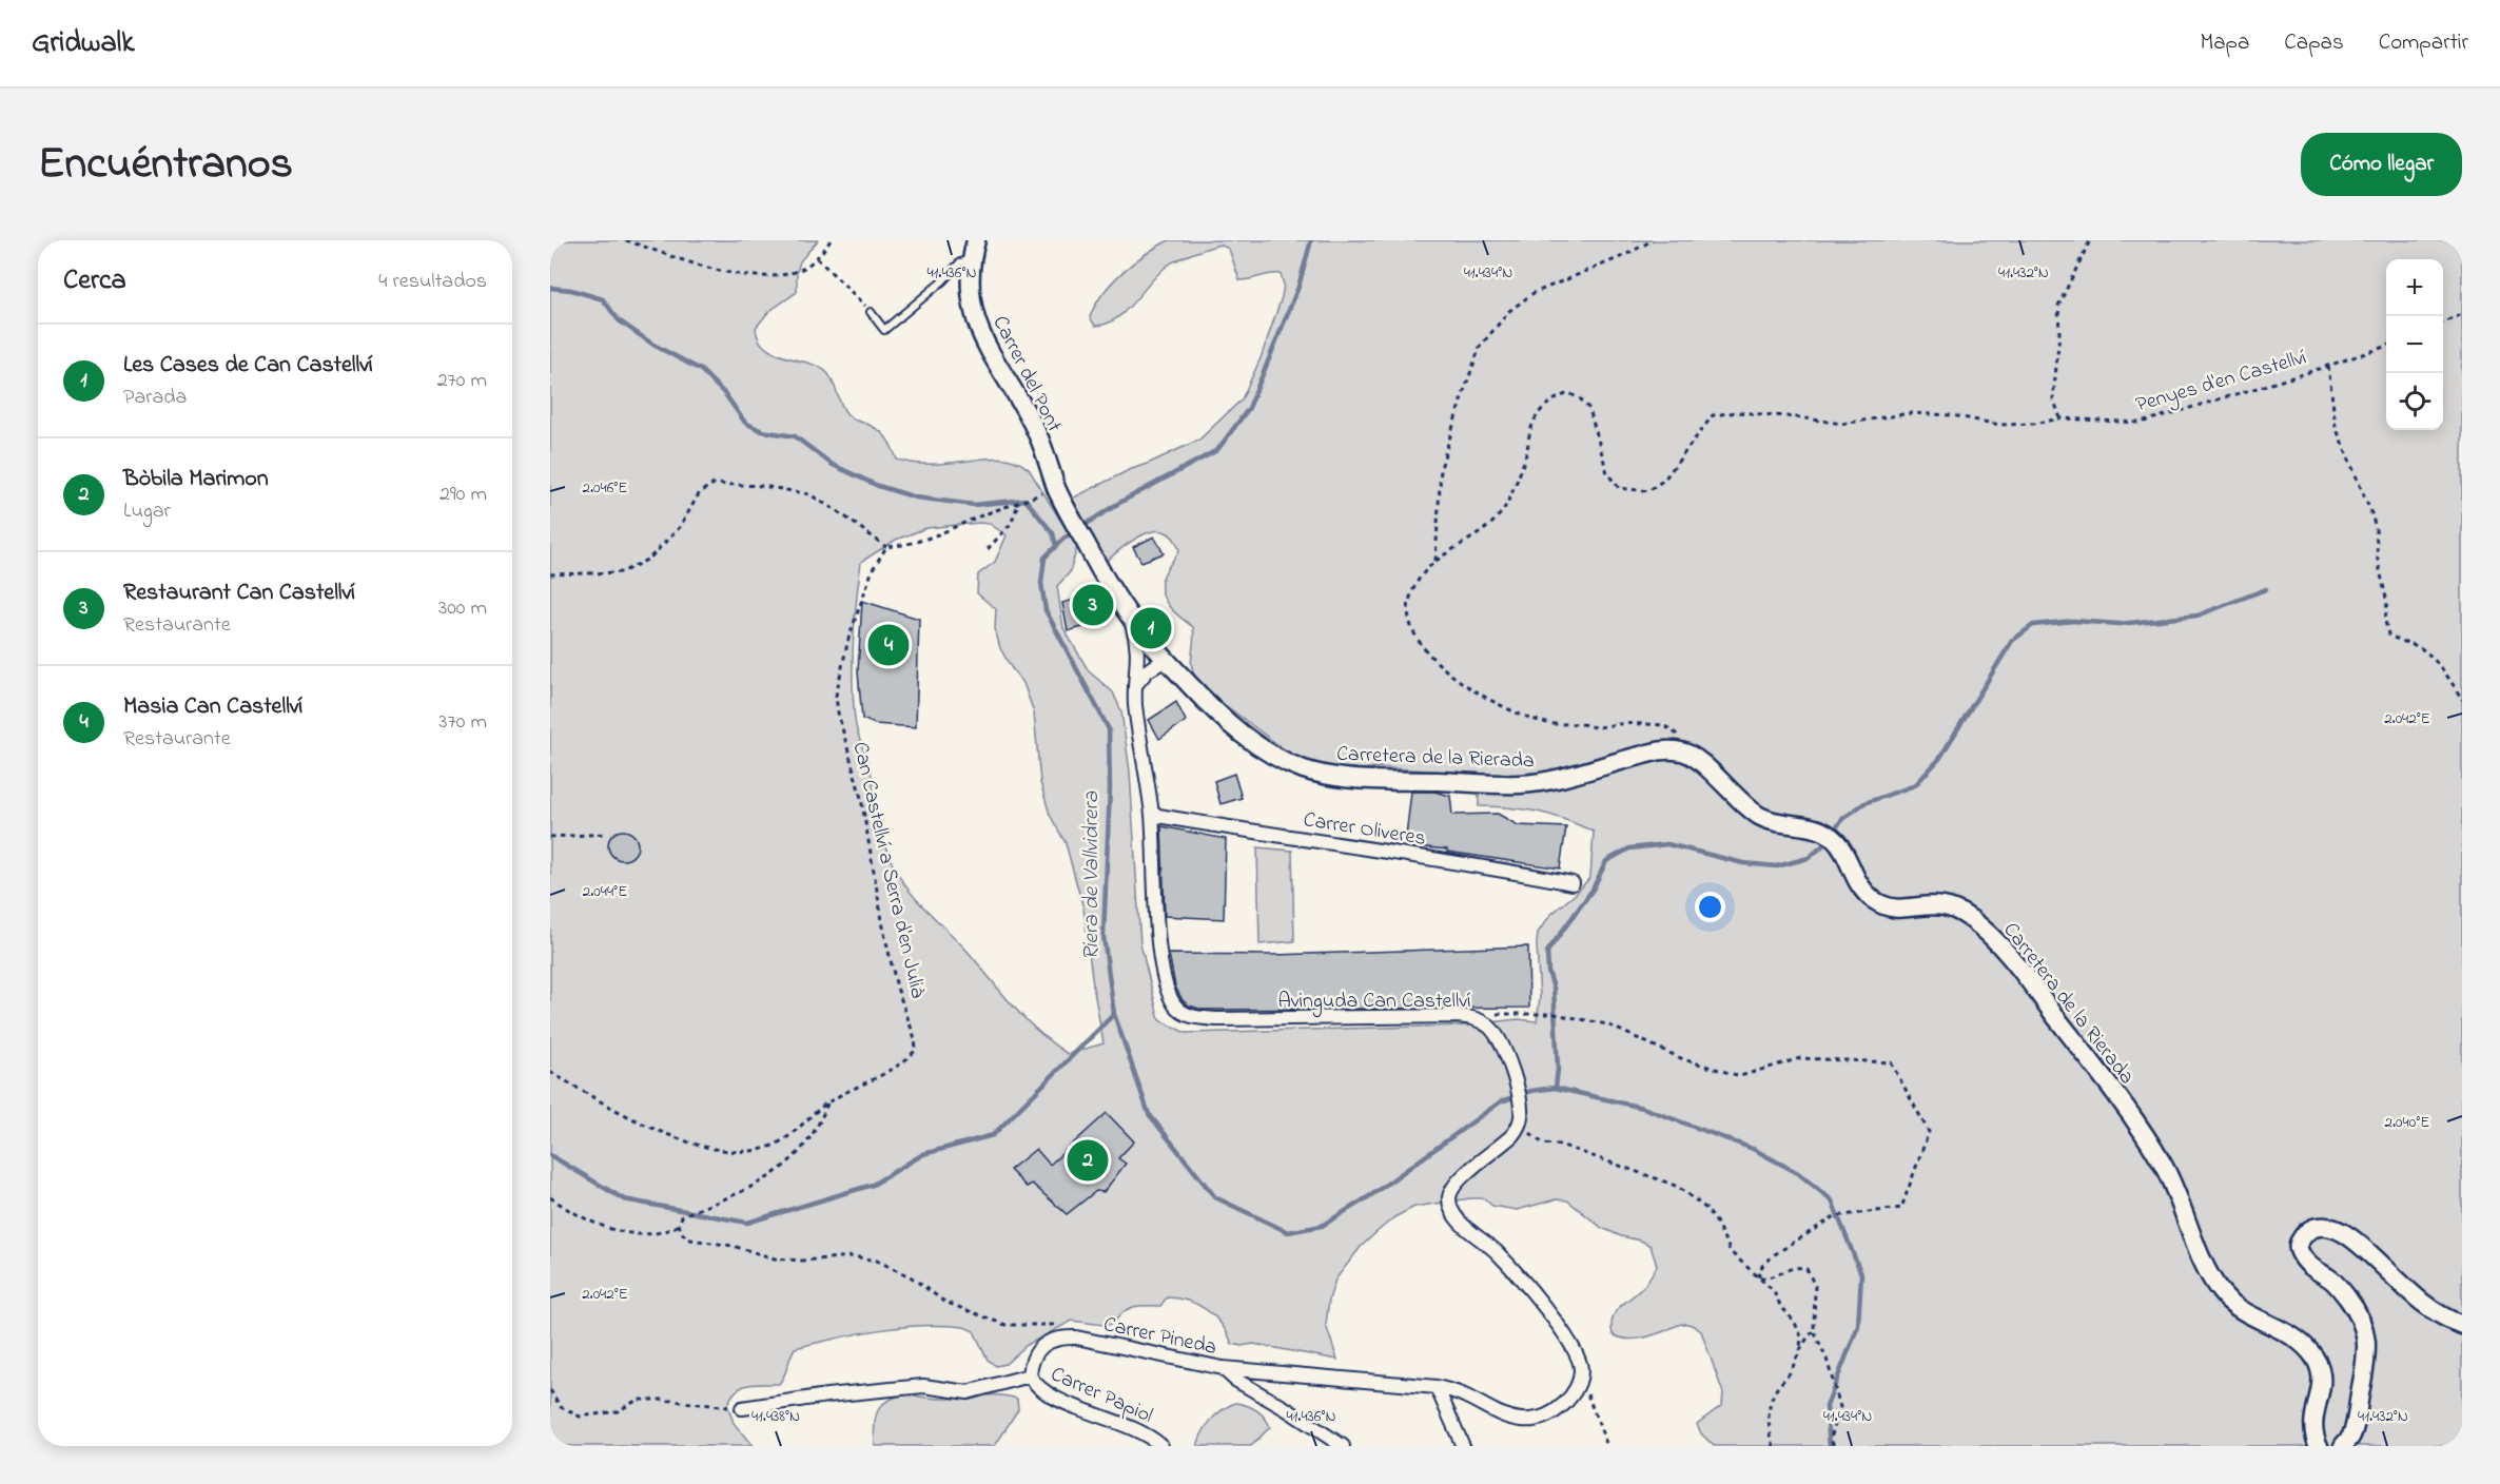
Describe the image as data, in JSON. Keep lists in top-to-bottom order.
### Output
{
  "streets": {
    "street": [
      "Carrer del Pont",
      "Carretera de la Rierada",
      "Carrer Oliveres",
      "Avinguda Can Castellví",
      "Carrer Pineda",
      "Carrer Papiol"
    ],
    "path": ["Penyes d'en Castellví", "Can Castellví a Serra d'en Julià"]
  },
  "crossings": [
    ["Carrer del Pont", "Carretera de la Rierada"],
    ["Penyes d'en Castellví", "Carretera de la Rierada"],
    ["Carretera de la Rierada", "Avinguda Can Castellví"],
    ["Carrer Oliveres", "Avinguda Can Castellví"],
    ["Carrer Pineda", "Carrer Papiol"]
  ],
  "water": ["Riera de Vallvidrera"],
  "page": {
    "header": "Gridwalk",
    "nav": ["Mapa", "Capas", "Compartir"],
    "title": "Encuéntranos",
    "buttons": "Cómo llegar",
    "heading": ["Cerca", "4 resultados"],
    "map_buttons": ["+", "−"],
    "list": [
      {
        "mark": "1",
        "name": "Les Cases de Can Castellví",
        "note": "Parada",
        "value": "270 m"
      },
      {
        "mark": "2",
        "name": "Bòbila Marimon",
        "note": "Lugar",
        "value": "290 m"
      },
      {
        "mark": "3",
        "name": "Restaurant Can Castellví",
        "note": "Restaurante",
        "value": "300 m"
      },
      {
        "mark": "4",
        "name": "Masia Can Castellví",
        "note": "Restaurante",
        "value": "370 m"
      }
    ],
    "pins": [
      "3",
      "1",
      "4",
      "2"
    ]
  },
  "coordinates": [
    "41.436°N",
    "41.434°N",
    "41.432°N",
    "2.046°E",
    "2.042°E",
    "2.044°E",
    "2.040°E",
    "41.438°N"
  ]
}
